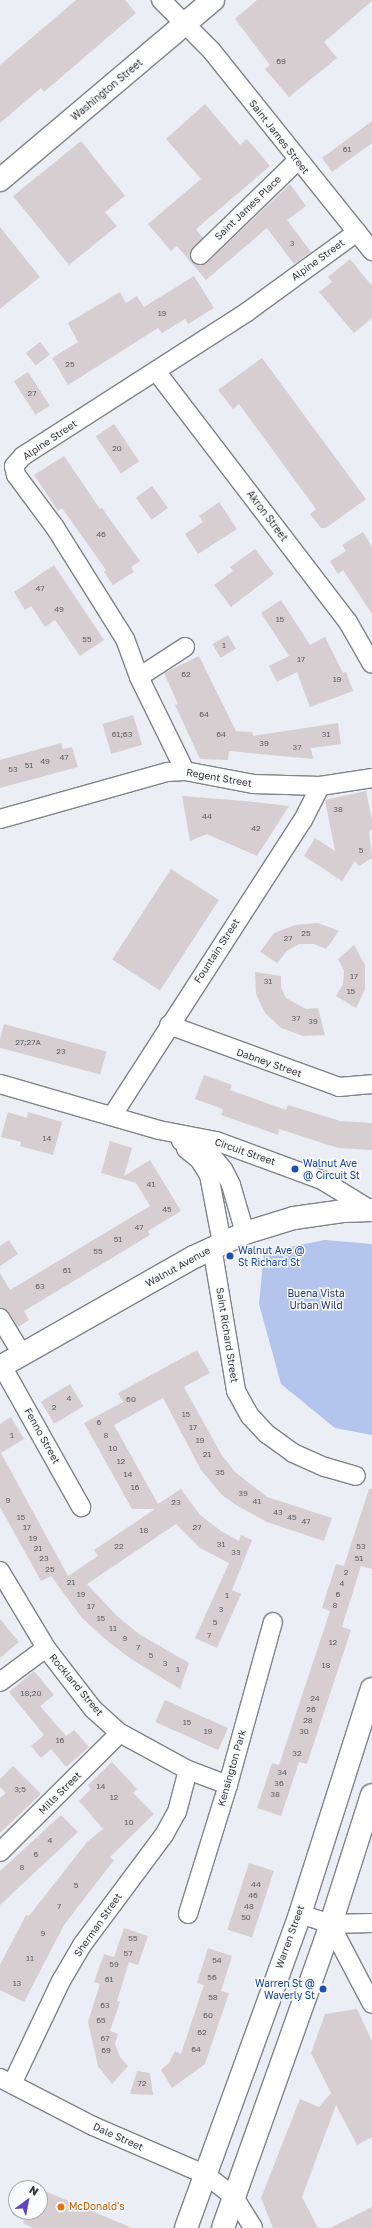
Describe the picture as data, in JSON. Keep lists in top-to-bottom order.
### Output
{
  "streets": {
    "main road": ["Washington Street", "Walnut Avenue", "Warren Street"],
    "street": [
      "Saint James Street",
      "Saint James Place",
      "Alpine Street",
      "Akron Street",
      "Regent Street",
      "Fountain Street",
      "Dabney Street",
      "Circuit Street",
      "Saint Richard Street",
      "Fenno Street",
      "Rockland Street",
      "Kensington Park",
      "Mills Street",
      "Sherman Street",
      "Dale Street"
    ]
  },
  "crossings": [
    ["Washington Street", "Saint James Street"],
    ["Saint James Street", "Saint James Place"],
    ["Saint James Street", "Alpine Street"],
    ["Alpine Street", "Akron Street"],
    ["Alpine Street", "Regent Street"],
    ["Regent Street", "Fountain Street"],
    ["Fountain Street", "Dabney Street"],
    ["Fountain Street", "Circuit Street"],
    ["Circuit Street", "Walnut Avenue"],
    ["Circuit Street", "Saint Richard Street"],
    ["Walnut Avenue", "Saint Richard Street"],
    ["Walnut Avenue", "Fenno Street"],
    ["Rockland Street", "Kensington Park"],
    ["Rockland Street", "Mills Street"],
    ["Rockland Street", "Sherman Street"],
    ["Sherman Street", "Dale Street"],
    ["Warren Street", "Dale Street"]
  ],
  "parks": ["Buena Vista Urban Wild"],
  "places": [
    "Walnut Ave @ Circuit St",
    "Walnut Ave @ St Richard St",
    "Warren St @ Waverly St",
    "McDonald's"
  ],
  "house_numbers": [
    "69",
    "61",
    "3",
    "19",
    "25",
    "27",
    "20",
    "46",
    "47",
    "49",
    "15",
    "55",
    "1",
    "17",
    "62",
    "19",
    "64",
    "61;63",
    "64",
    "31",
    "39",
    "37",
    "47",
    "49",
    "51",
    "53",
    "38",
    "44",
    "42",
    "5",
    "25",
    "27",
    "17",
    "31",
    "15",
    "37",
    "39",
    "27;27A",
    "23",
    "14",
    "41",
    "45",
    "47",
    "51",
    "55",
    "61",
    "63",
    "4",
    "60",
    "2",
    "15",
    "6",
    "17",
    "1",
    "8",
    "19",
    "10",
    "21",
    "12",
    "35",
    "14",
    "16",
    "39",
    "9",
    "41",
    "23",
    "43",
    "15",
    "45",
    "47",
    "17",
    "27",
    "18",
    "19",
    "31",
    "22",
    "53",
    "21",
    "33",
    "23",
    "51",
    "25",
    "2",
    "21",
    "4",
    "19",
    "6",
    "1",
    "8",
    "17",
    "3",
    "15",
    "5",
    "11",
    "7",
    "9",
    "12",
    "7",
    "5",
    "3",
    "18",
    "1",
    "18;20",
    "24",
    "26",
    "28",
    "15",
    "19",
    "30",
    "16",
    "32",
    "34",
    "36",
    "14",
    "3;5",
    "38",
    "12",
    "10",
    "4",
    "6",
    "8",
    "44",
    "5",
    "46",
    "7",
    "48",
    "50",
    "9",
    "55",
    "57",
    "11",
    "54",
    "59",
    "56",
    "61",
    "13",
    "58",
    "63",
    "60",
    "65",
    "62",
    "67",
    "64",
    "69",
    "72"
  ],
  "north": "top right"
}
